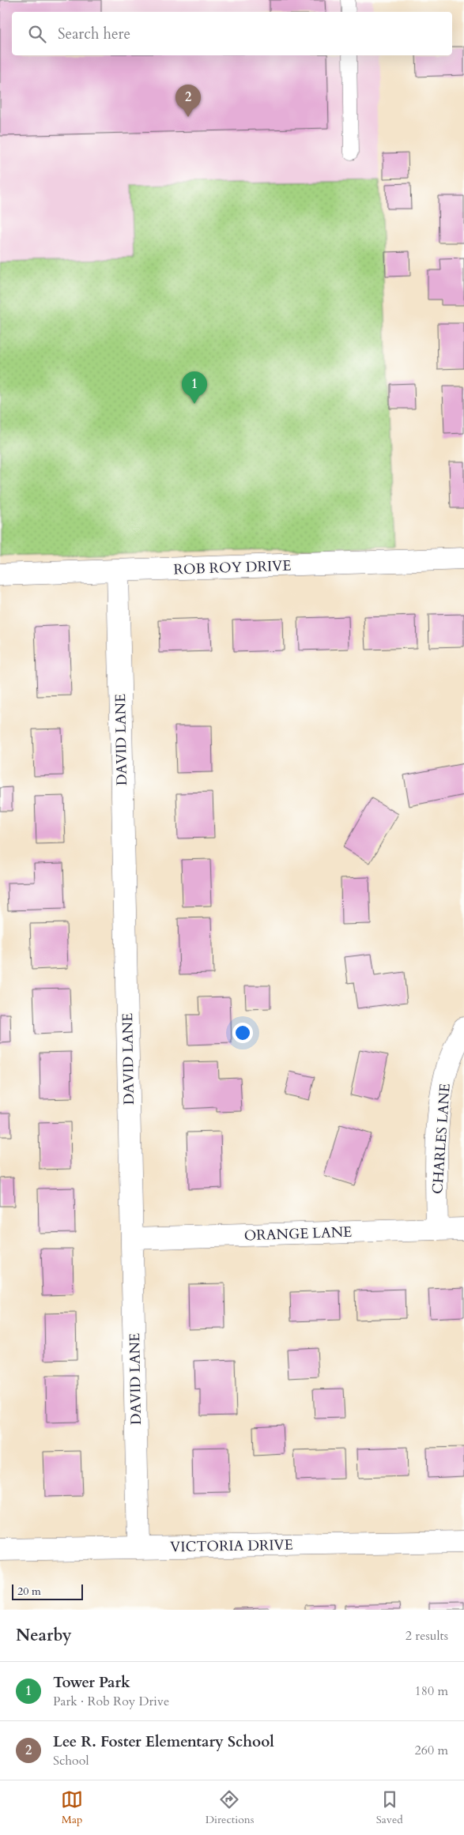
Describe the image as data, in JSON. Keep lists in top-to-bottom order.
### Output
{
  "streets": {
    "street": [
      "ROB ROY DRIVE",
      "DAVID LANE",
      "CHARLES LANE",
      "ORANGE LANE",
      "VICTORIA DRIVE"
    ]
  },
  "crossings": [
    ["ROB ROY DRIVE", "DAVID LANE"],
    ["DAVID LANE", "ORANGE LANE"],
    ["DAVID LANE", "VICTORIA DRIVE"],
    ["CHARLES LANE", "ORANGE LANE"]
  ],
  "scale_bar": "20 m",
  "page": {
    "search": "Search here",
    "pins": ["2", "1"],
    "scale": "20 m",
    "heading": ["Nearby", "2 results"],
    "list": [
      {
        "mark": "1",
        "name": "Tower Park",
        "note": "Park · Rob Roy Drive",
        "value": "180 m"
      },
      {
        "mark": "2",
        "name": "Lee R. Foster Elementary School",
        "note": "School",
        "value": "260 m"
      }
    ],
    "nav": ["Map", "Directions", "Saved"]
  }
}
